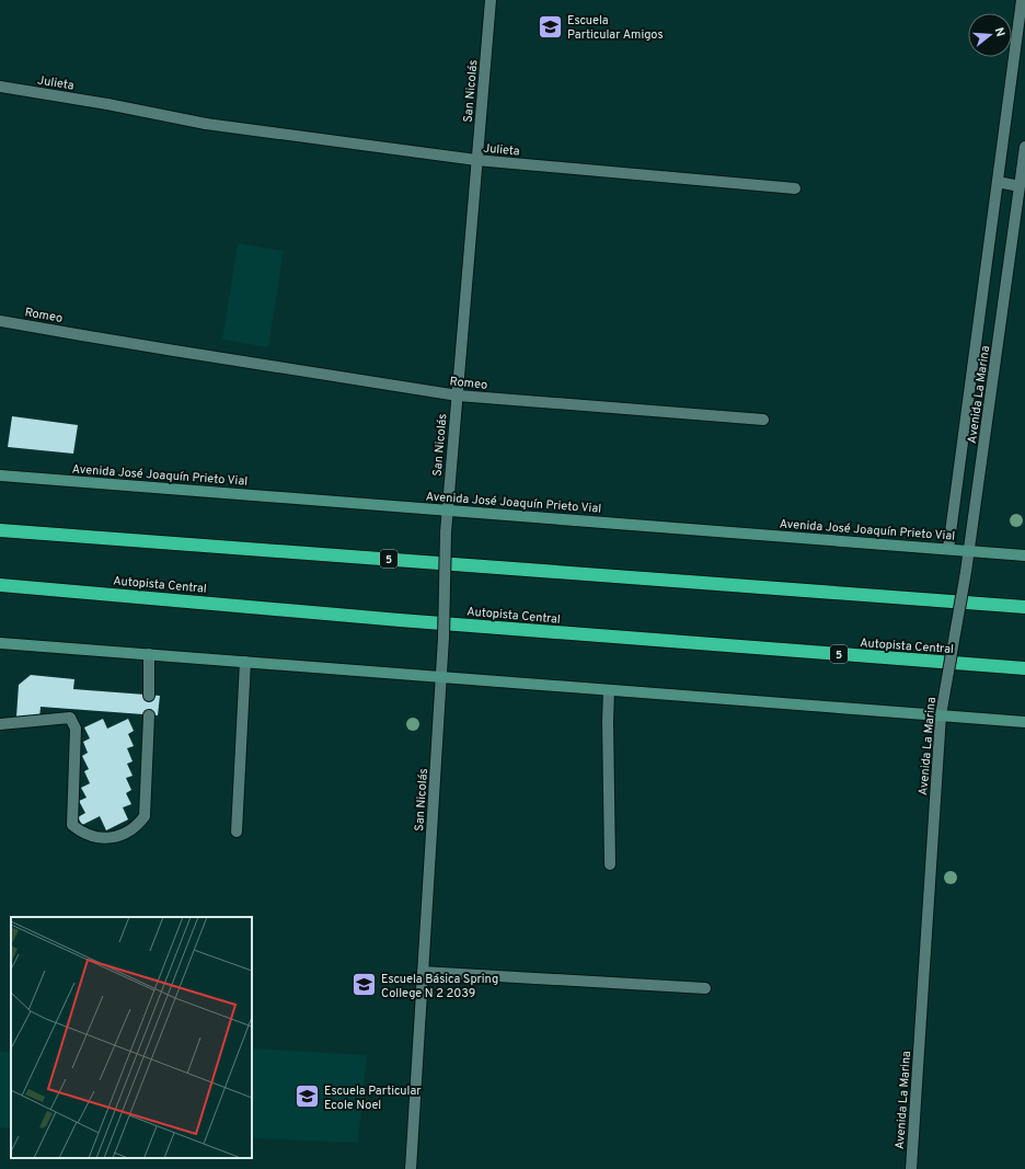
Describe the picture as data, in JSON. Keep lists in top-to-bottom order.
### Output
{
  "streets": {
    "highway": ["5", "Autopista Central"],
    "main road": ["Avenida José Joaquín Prieto Vial"],
    "street": [
      "Julieta",
      "San Nicolás",
      "Romeo",
      "Avenida La Marina"
    ]
  },
  "crossings": [
    ["Julieta", "San Nicolás"],
    ["San Nicolás", "Romeo"],
    ["San Nicolás", "Avenida José Joaquín Prieto Vial"],
    ["Avenida La Marina", "Avenida José Joaquín Prieto Vial"]
  ],
  "places": {
    "school or university": ["Escuela Particular Amigos", "Escuela Básica Spring College N 2 2039", "Escuela Particular Ecole Noel"]
  },
  "north": "right"
}
